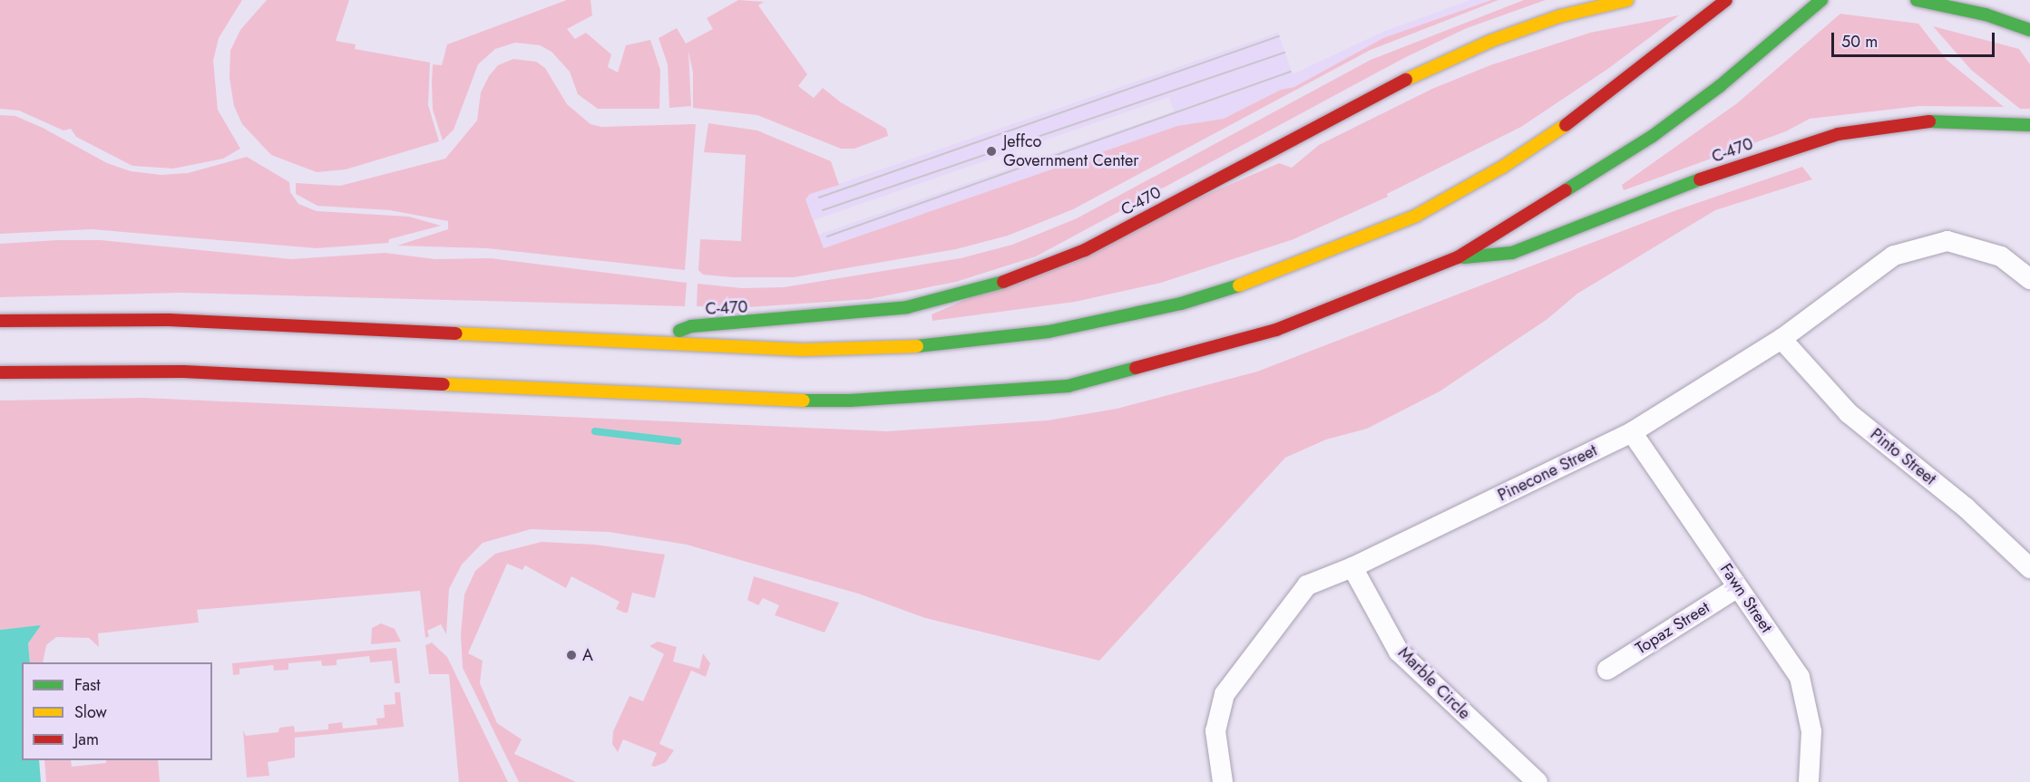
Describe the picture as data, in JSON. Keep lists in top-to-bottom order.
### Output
{
  "streets": {
    "highway": ["C-470"],
    "street": [
      "Pinto Street",
      "Pinecone Street",
      "Fawn Street",
      "Topaz Street",
      "Marble Circle"
    ]
  },
  "crossings": [
    ["Pinto Street", "Pinecone Street"],
    ["Pinecone Street", "Fawn Street"],
    ["Pinecone Street", "Marble Circle"],
    ["Fawn Street", "Topaz Street"]
  ],
  "places": ["Jeffco Government Center", "A"],
  "legend": ["Fast", "Slow", "Jam"],
  "scale_bar": "50 m"
}
